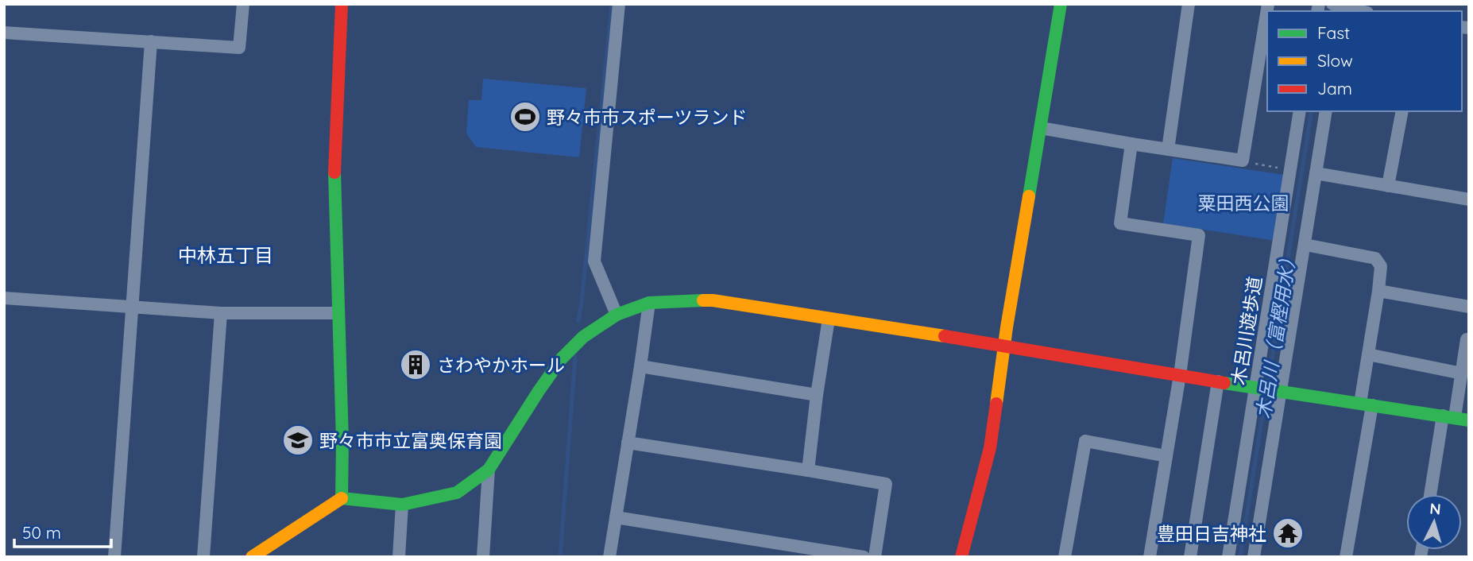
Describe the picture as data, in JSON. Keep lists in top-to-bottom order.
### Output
{
  "streets": {
    "street": ["木呂川遊歩道"]
  },
  "districts": ["中林五丁目"],
  "water": ["木呂川（富樫用水）"],
  "parks": ["粟田西公園"],
  "places": {
    "sports": ["野々市市スポーツランド"],
    "building": ["さわやかホール"],
    "school or university": ["野々市市立富奥保育園"],
    "temple": ["豊田日吉神社"]
  },
  "legend": ["Fast", "Slow", "Jam"],
  "scale_bar": "50 m",
  "north": "top"
}
